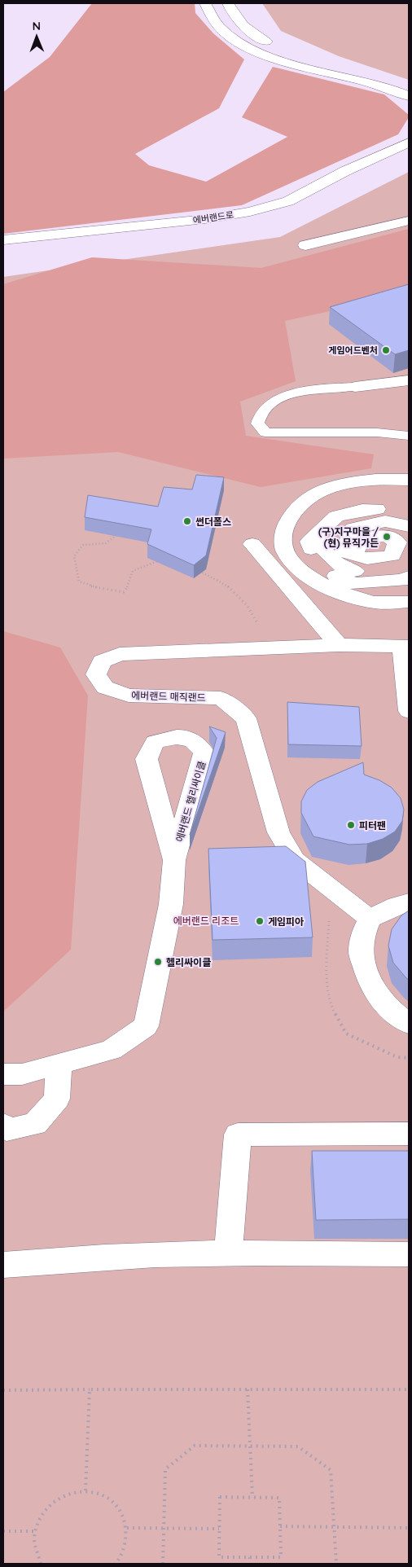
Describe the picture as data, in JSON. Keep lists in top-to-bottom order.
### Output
{
  "streets": {
    "street": ["에버랜드로", "에버랜드 매직랜드", "에버랜드 헬리싸이클"]
  },
  "parks": ["에버랜드 리조트"],
  "places": [
    "게임어드벤처",
    "썬더폴스",
    "(구)지구마을 / (현) 뮤직가든",
    "피터팬",
    "게임피아",
    "헬리싸이클"
  ],
  "north": "top"
}
